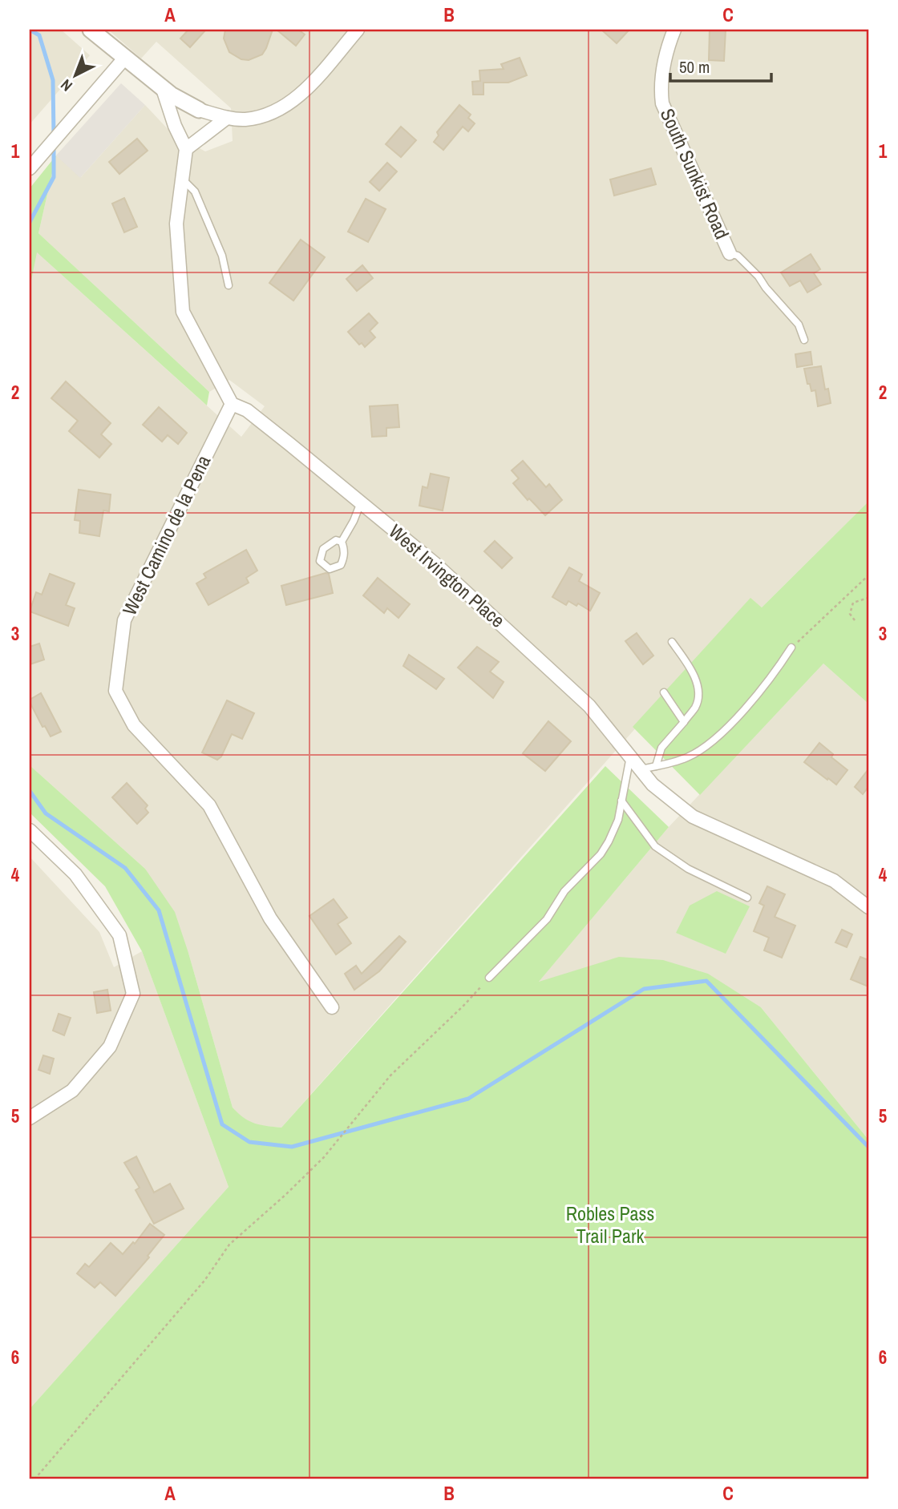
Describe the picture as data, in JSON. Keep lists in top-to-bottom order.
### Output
{
  "streets": {
    "street": ["South Sunkist Road", "West Camino de la Pena", "West Irvington Place"]
  },
  "crossings": [
    ["West Camino de la Pena", "West Irvington Place"]
  ],
  "parks": ["Robles Pass Trail Park"],
  "scale_bar": "50 m",
  "north": "bottom left",
  "grid": {
    "columns": ["A", "B", "C"],
    "rows": [
      "1",
      "2",
      "3",
      "4",
      "5",
      "6"
    ]
  }
}
